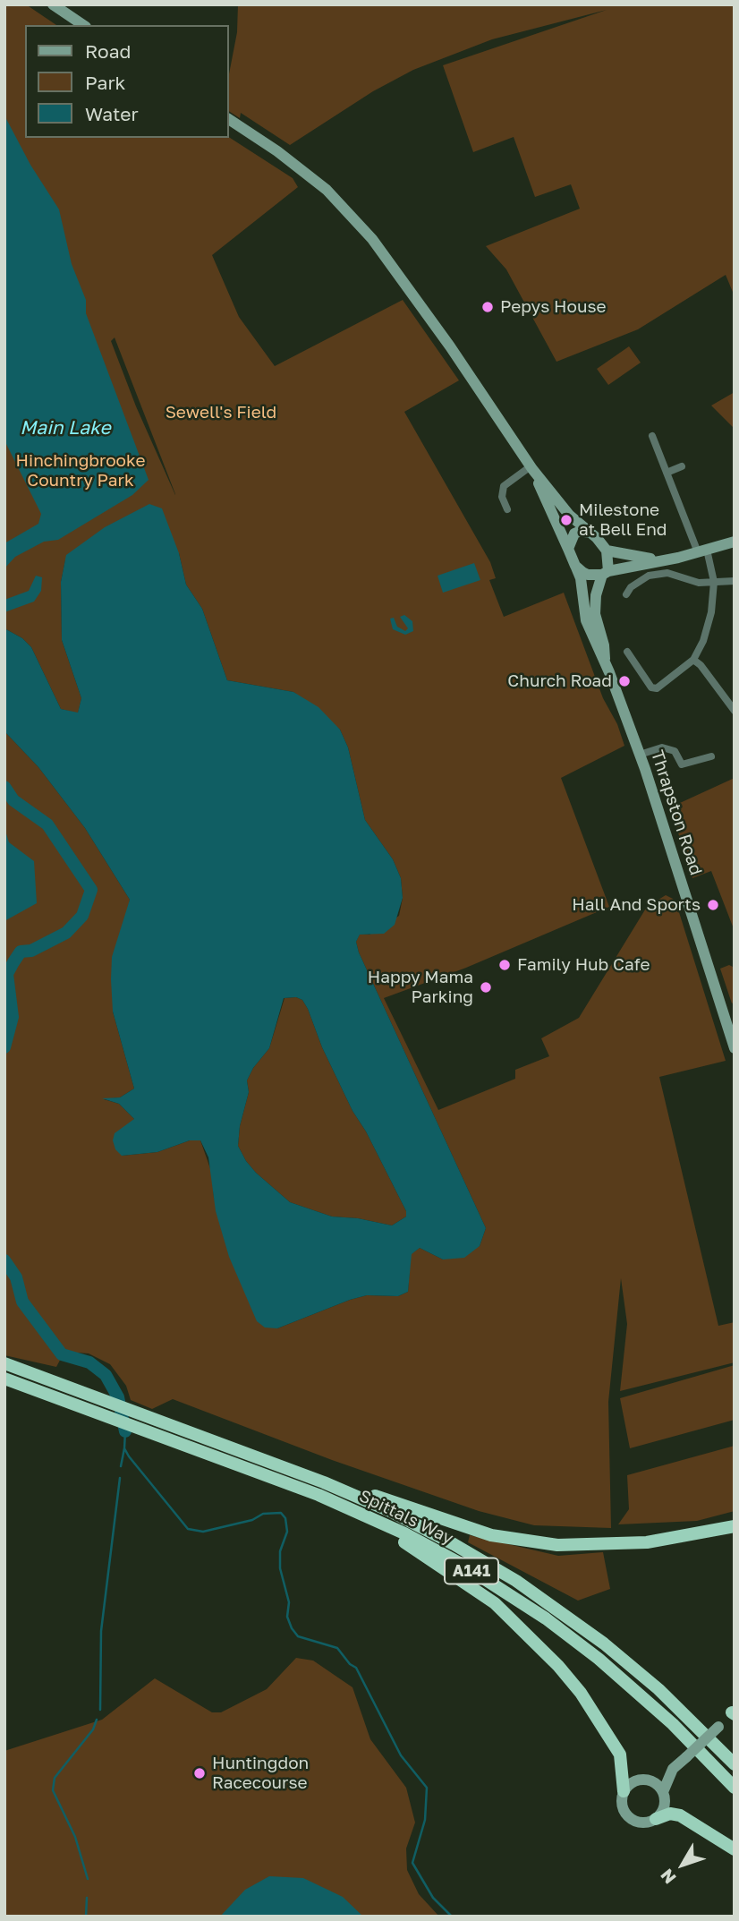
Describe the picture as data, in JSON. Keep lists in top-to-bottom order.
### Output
{
  "streets": {
    "highway": ["Spittals Way", "A141"],
    "main road": ["Thrapston Road"]
  },
  "water": ["Main Lake"],
  "parks": ["Sewell's Field", "Hinchingbrooke Country Park"],
  "places": [
    "Pepys House",
    "Milestone at Bell End",
    "Church Road",
    "Hall And Sports",
    "Family Hub Cafe",
    "Happy Mama Parking",
    "Huntingdon Racecourse"
  ],
  "legend": ["Road", "Park", "Water"],
  "north": "bottom left"
}
